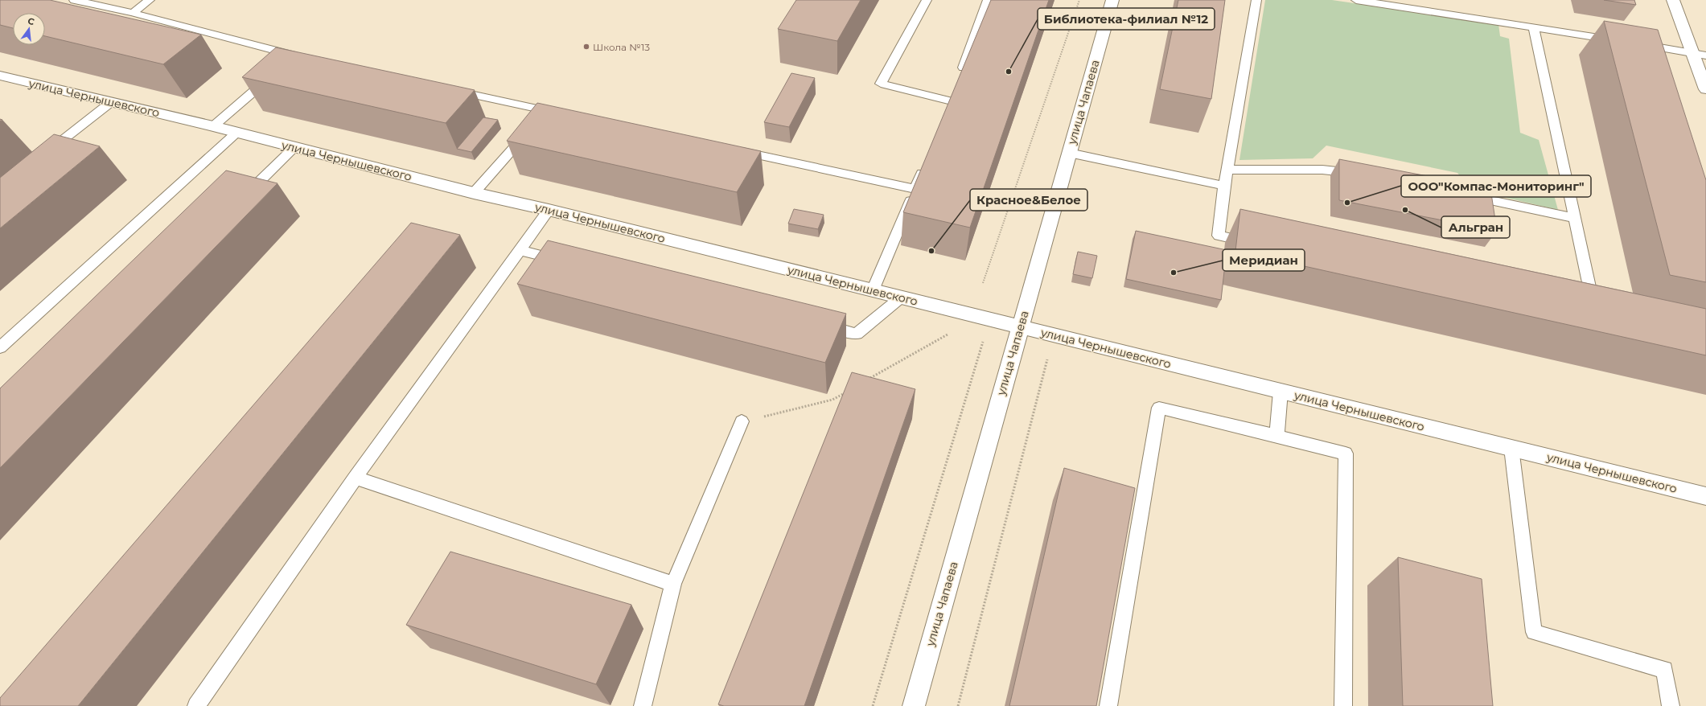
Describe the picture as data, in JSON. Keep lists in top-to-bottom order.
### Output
{
  "streets": {
    "street": ["улица Чернышевского", "улица Чапаева"]
  },
  "crossings": [
    ["улица Чернышевского", "улица Чапаева"]
  ],
  "places": [
    "Школа №13",
    "Библиотека-филиал №12",
    "ООО\"Компас-Мониторинг\"",
    "Альгран",
    "Красное&Белое",
    "Меридиан"
  ],
  "north": "top"
}
